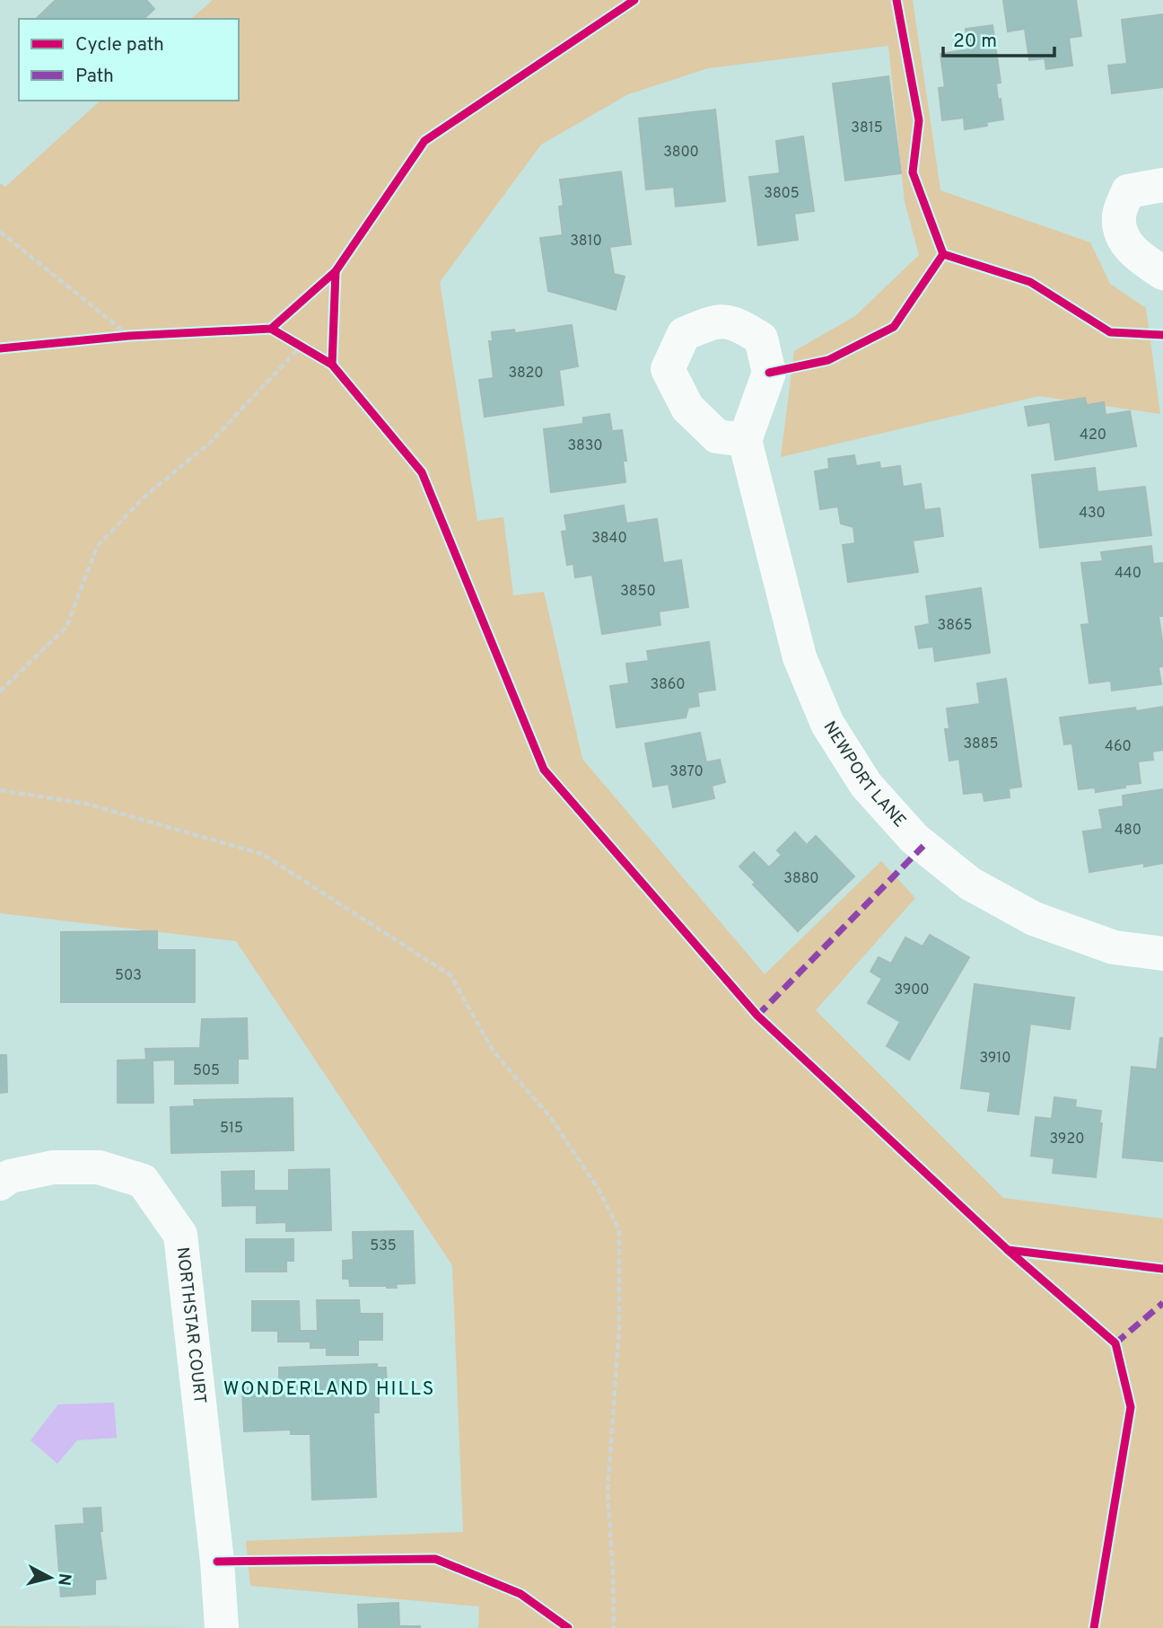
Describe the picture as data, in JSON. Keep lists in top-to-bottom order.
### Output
{
  "streets": {
    "street": ["NEWPORT LANE", "NORTHSTAR COURT"]
  },
  "districts": ["WONDERLAND HILLS"],
  "house_numbers": [
    "3815",
    "3800",
    "3805",
    "3810",
    "3820",
    "420",
    "3830",
    "430",
    "3840",
    "440",
    "3850",
    "3865",
    "3860",
    "3885",
    "460",
    "3870",
    "480",
    "3880",
    "503",
    "3900",
    "3910",
    "505",
    "515",
    "3920",
    "535"
  ],
  "legend": ["Cycle path", "Path"],
  "scale_bar": "20 m",
  "north": "right"
}
